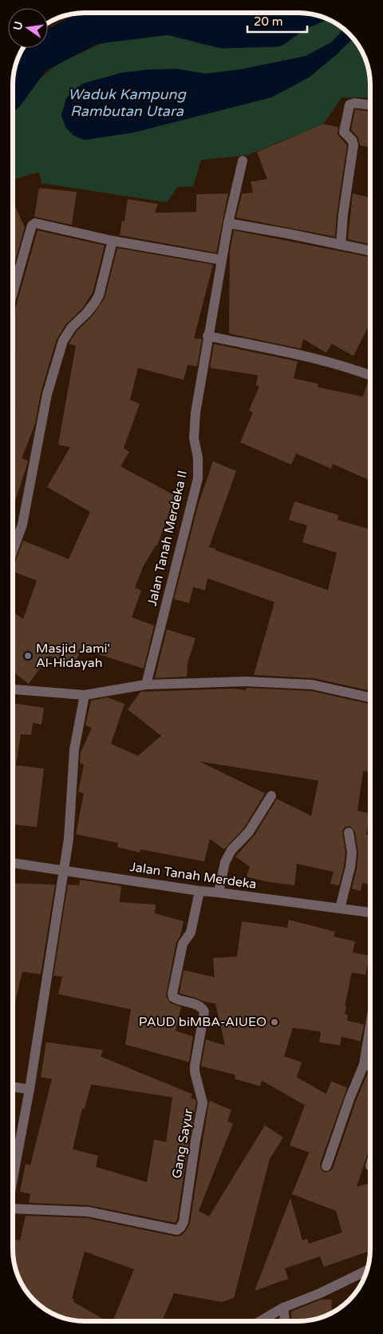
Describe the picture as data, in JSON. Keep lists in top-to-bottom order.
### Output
{
  "streets": {
    "street": ["Jalan Tanah Merdeka II", "Jalan Tanah Merdeka", "Gang Sayur"]
  },
  "crossings": [
    ["Jalan Tanah Merdeka", "Gang Sayur"]
  ],
  "water": ["Waduk Kampung Rambutan Utara"],
  "places": ["Masjid Jami' Al-Hidayah", "PAUD biMBA-AIUEO"],
  "scale_bar": "20 m",
  "north": "left"
}
